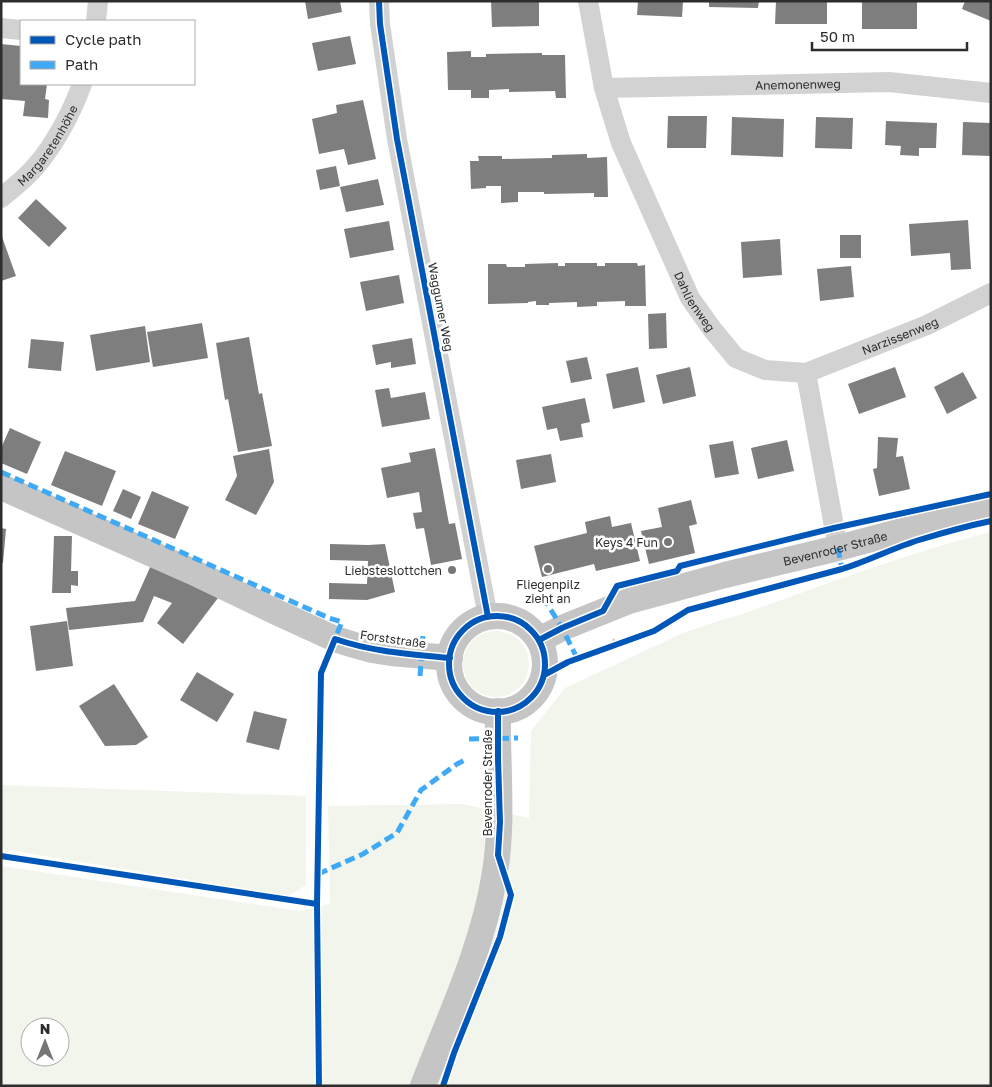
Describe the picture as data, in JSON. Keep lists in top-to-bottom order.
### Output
{
  "streets": {
    "main road": ["Bevenroder Straße", "Forststraße"],
    "street": [
      "Anemonenweg",
      "Margaretenhöhe",
      "Dahlienweg",
      "Waggumer Weg",
      "Narzissenweg"
    ]
  },
  "crossings": [
    ["Anemonenweg", "Dahlienweg"],
    ["Dahlienweg", "Narzissenweg"],
    ["Waggumer Weg", "Bevenroder Straße"],
    ["Waggumer Weg", "Forststraße"],
    ["Bevenroder Straße", "Forststraße"]
  ],
  "places": ["Keys 4 Fun", "Fliegenpilz zieht an", "Liebsteslottchen"],
  "legend": ["Cycle path", "Path"],
  "scale_bar": "50 m",
  "north": "top"
}
